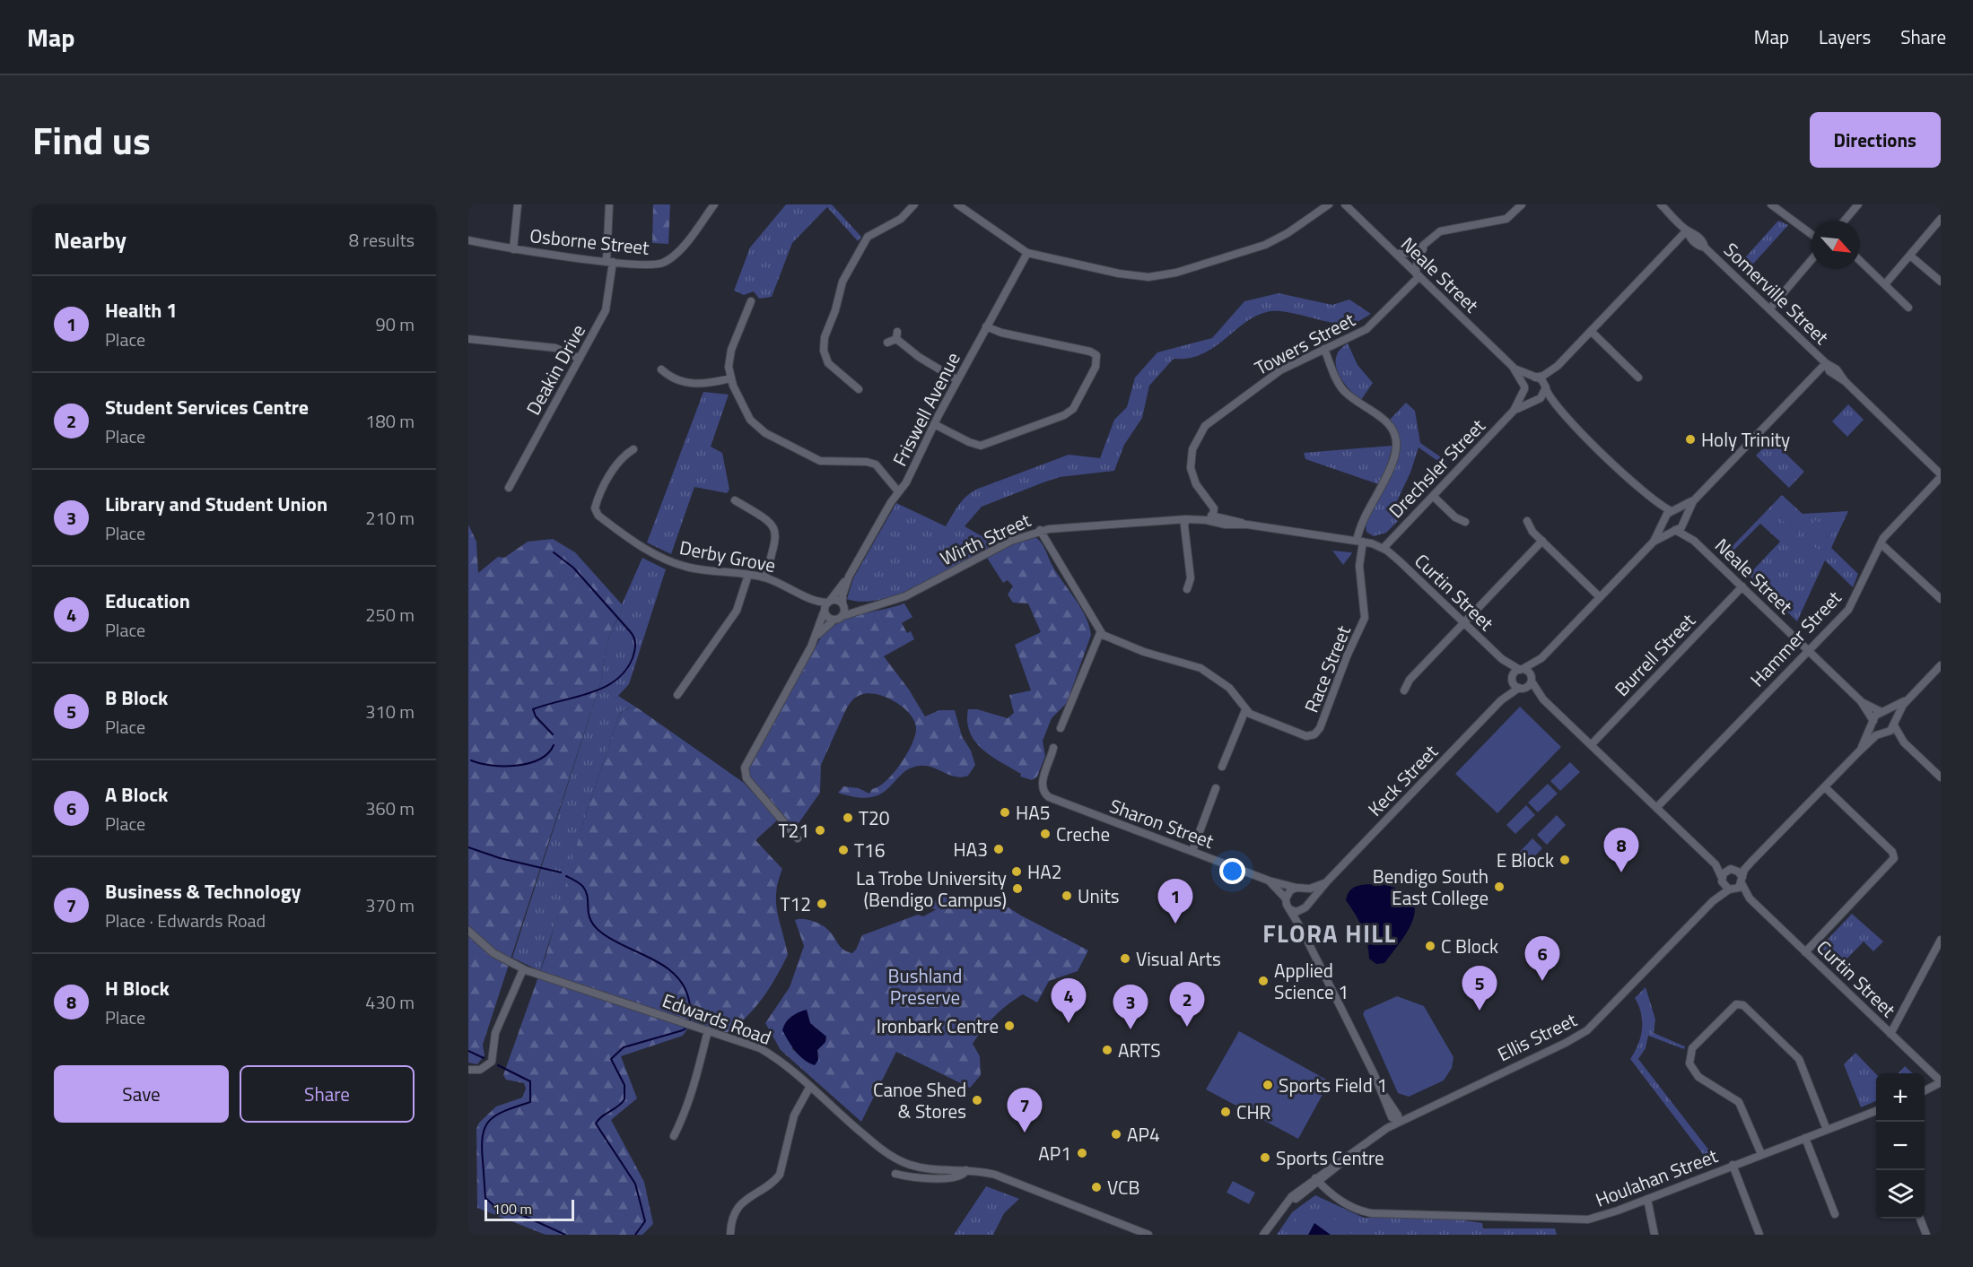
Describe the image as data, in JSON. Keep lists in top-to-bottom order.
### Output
{
  "streets": {
    "street": [
      "Osborne Street",
      "Neale Street",
      "Somerville Street",
      "Towers Street",
      "Deakin Drive",
      "Friswell Avenue",
      "Drechsler Street",
      "Wirth Street",
      "Derby Grove",
      "Curtin Street",
      "Hammer Street",
      "Burrell Street",
      "Race Street",
      "Keck Street",
      "Sharon Street",
      "Edwards Road",
      "Ellis Street",
      "Houlahan Street"
    ]
  },
  "crossings": [
    ["Osborne Street", "Deakin Drive"],
    ["Neale Street", "Towers Street"],
    ["Neale Street", "Drechsler Street"],
    ["Neale Street", "Hammer Street"],
    ["Neale Street", "Burrell Street"],
    ["Somerville Street", "Hammer Street"],
    ["Towers Street", "Wirth Street"],
    ["Towers Street", "Race Street"],
    ["Friswell Avenue", "Wirth Street"],
    ["Friswell Avenue", "Derby Grove"],
    ["Drechsler Street", "Wirth Street"],
    ["Drechsler Street", "Curtin Street"],
    ["Wirth Street", "Derby Grove"],
    ["Wirth Street", "Curtin Street"],
    ["Wirth Street", "Race Street"],
    ["Curtin Street", "Keck Street"],
    ["Curtin Street", "Ellis Street"],
    ["Keck Street", "Sharon Street"],
    ["Ellis Street", "Houlahan Street"]
  ],
  "districts": ["FLORA HILL"],
  "parks": ["Bushland Preserve"],
  "places": [
    "Holy Trinity",
    "HA5",
    "T20",
    "T21",
    "Creche",
    "HA3",
    "T16",
    "E Block",
    "HA2",
    "Bendigo South East College",
    "La Trobe University (Bendigo Campus)",
    "Units",
    "T12",
    "C Block",
    "Visual Arts",
    "Applied Science 1",
    "Ironbark Centre",
    "ARTS",
    "Sports Field 1",
    "Canoe Shed & Stores",
    "CHR",
    "AP4",
    "AP1",
    "Sports Centre",
    "VCB"
  ],
  "scale_bar": "100 m",
  "north": "bottom right",
  "page": {
    "header": "Map",
    "nav": ["Map", "Layers", "Share"],
    "title": "Find us",
    "buttons": [
      "Directions",
      ["Save", "Share"]
    ],
    "heading": ["Nearby", "8 results"],
    "list": [
      {
        "mark": "1",
        "name": "Health 1",
        "note": "Place",
        "value": "90 m"
      },
      {
        "mark": "2",
        "name": "Student Services Centre",
        "note": "Place",
        "value": "180 m"
      },
      {
        "mark": "3",
        "name": "Library and Student Union",
        "note": "Place",
        "value": "210 m"
      },
      {
        "mark": "4",
        "name": "Education",
        "note": "Place",
        "value": "250 m"
      },
      {
        "mark": "5",
        "name": "B Block",
        "note": "Place",
        "value": "310 m"
      },
      {
        "mark": "6",
        "name": "A Block",
        "note": "Place",
        "value": "360 m"
      },
      {
        "mark": "7",
        "name": "Business & Technology",
        "note": "Place · Edwards Road",
        "value": "370 m"
      },
      {
        "mark": "8",
        "name": "H Block",
        "note": "Place",
        "value": "430 m"
      }
    ],
    "pins": [
      "8",
      "1",
      "6",
      "5",
      "4",
      "2",
      "3",
      "7"
    ],
    "map_buttons": ["+", "−"],
    "scale": "100 m"
  }
}
